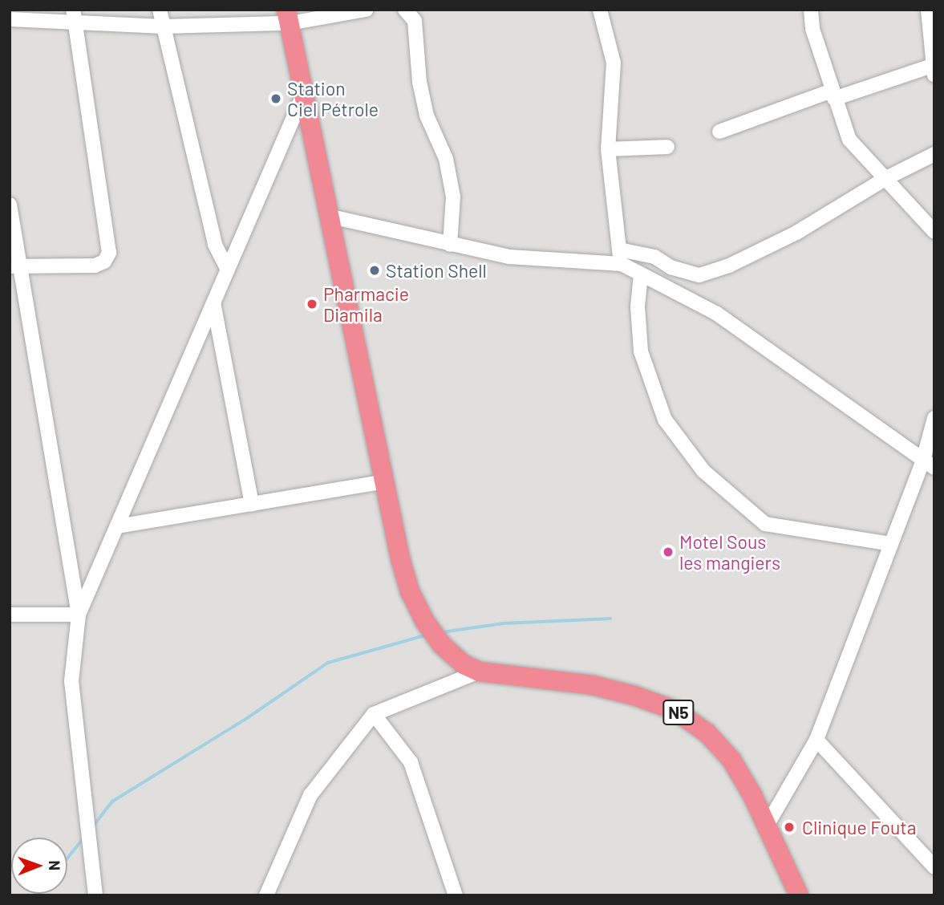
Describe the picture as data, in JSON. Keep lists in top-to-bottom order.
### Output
{
  "streets": {
    "highway": ["N5"]
  },
  "places": [
    "Station Ciel Pétrole",
    "Station Shell",
    "Pharmacie Diamila",
    "Motel Sous les mangiers",
    "Clinique Fouta"
  ],
  "north": "right"
}
